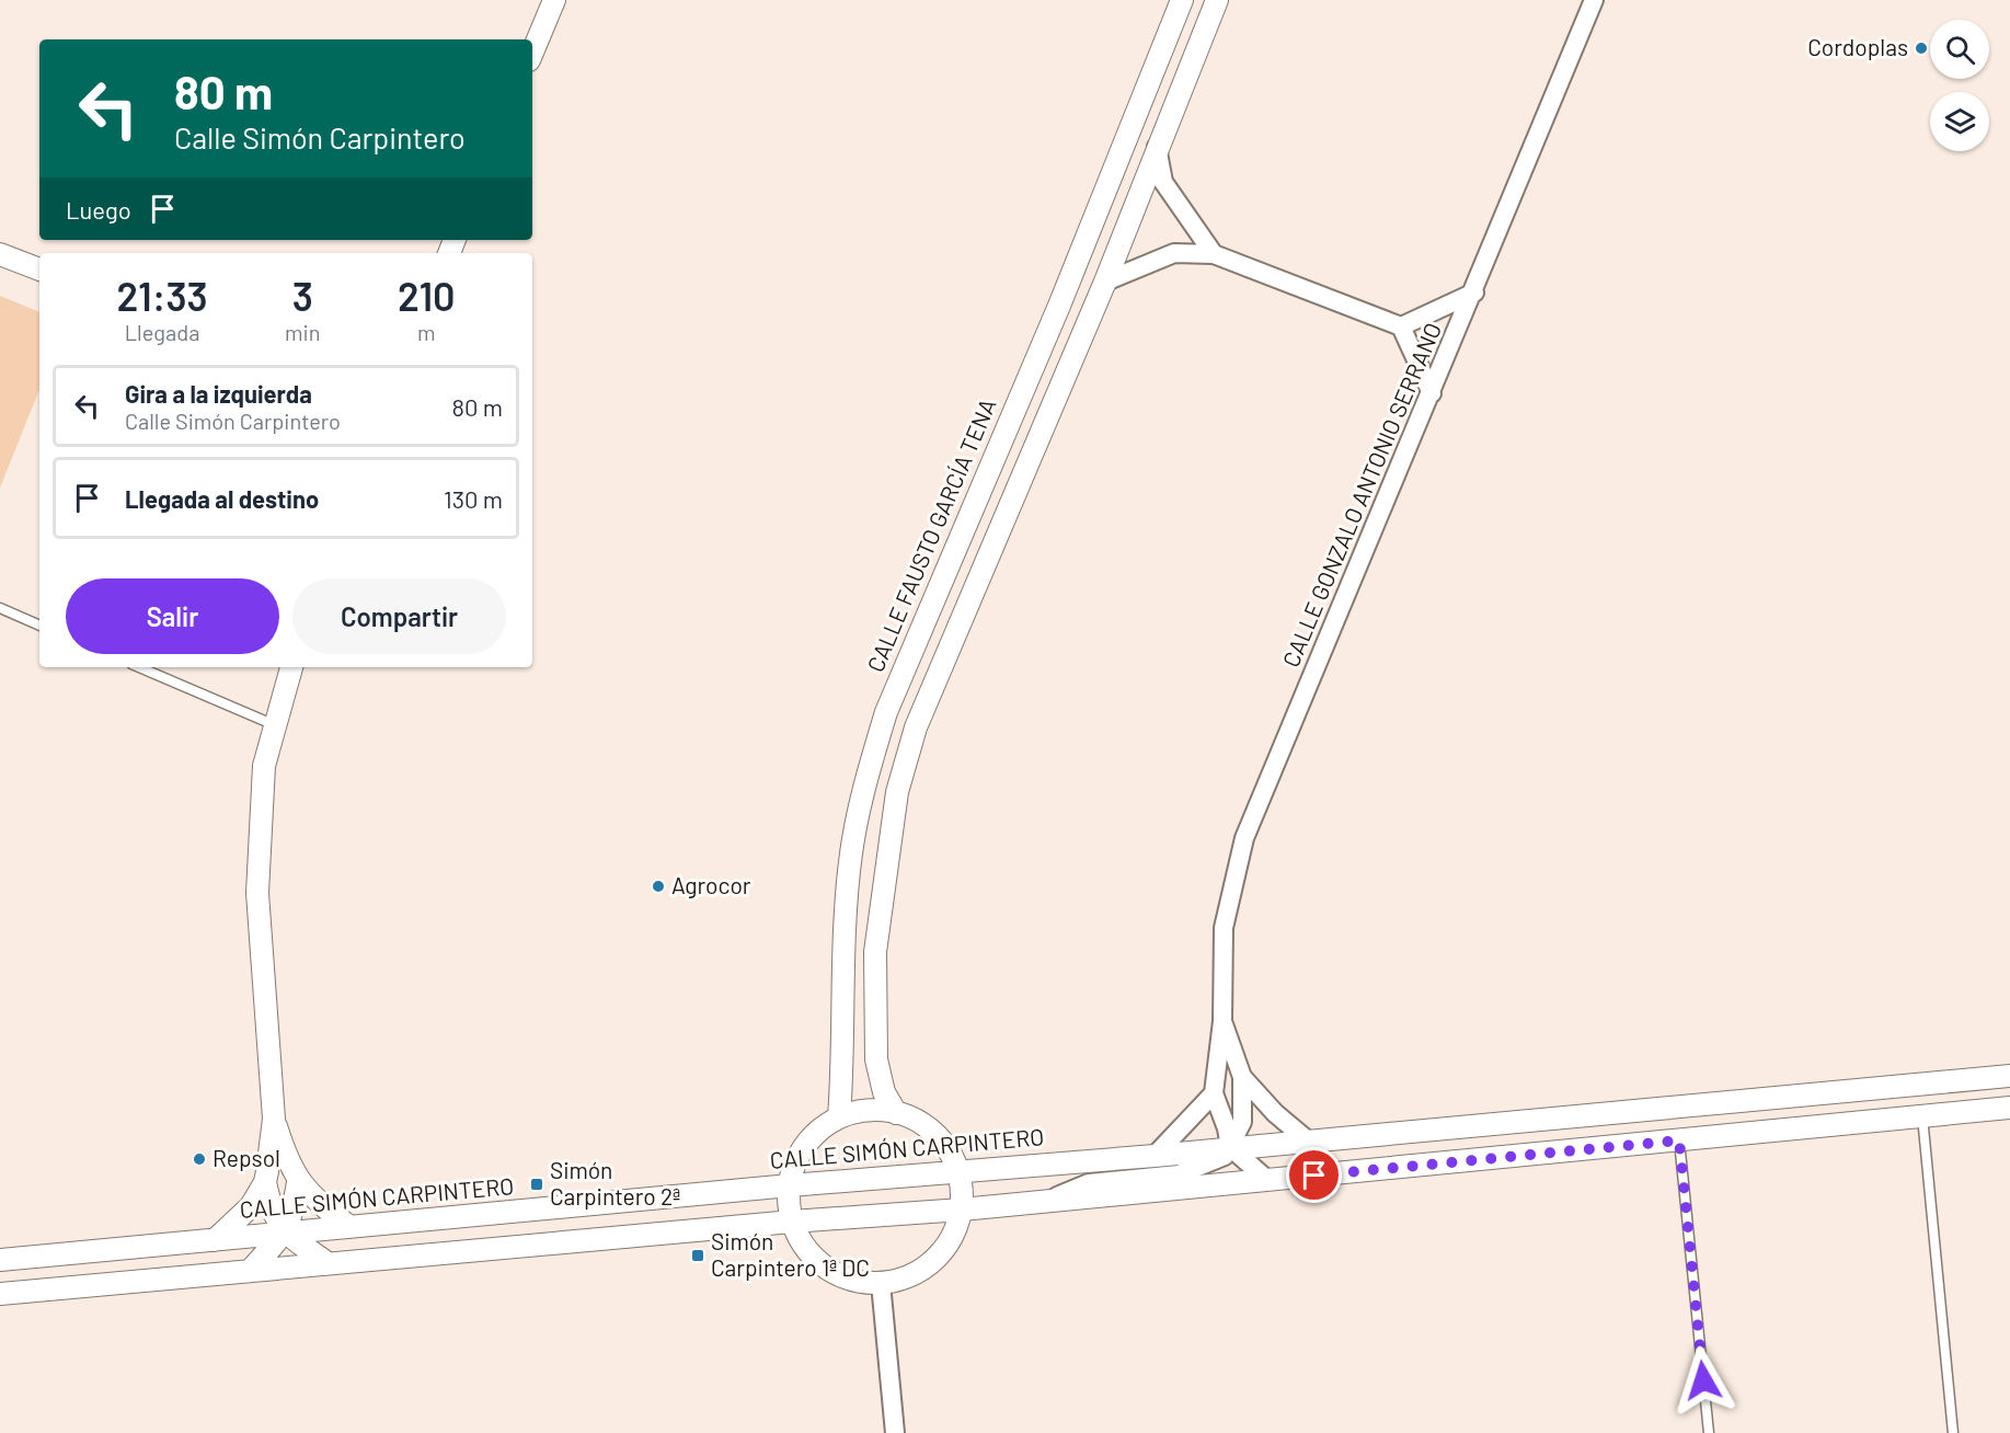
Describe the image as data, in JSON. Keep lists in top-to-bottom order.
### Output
{
  "streets": {
    "street": ["CALLE GONZALO ANTONIO SERRANO", "CALLE FAUSTO GARCÍA TENA", "CALLE SIMÓN CARPINTERO"]
  },
  "crossings": [
    ["CALLE GONZALO ANTONIO SERRANO", "CALLE SIMÓN CARPINTERO"]
  ],
  "places": {
    "other": ["Cordoplas", "Agrocor", "Repsol"],
    "transit": ["Simón Carpintero 2ª", "Simón Carpintero 1ª DC"]
  },
  "page": {
    "turn": ["80 m", "Calle Simón Carpintero"],
    "then": "Luego",
    "eta": [
      "21:33",
      "Llegada",
      "3",
      "min",
      "210",
      "m"
    ],
    "list": [
      {
        "name": "Gira a la izquierda",
        "note": "Calle Simón Carpintero",
        "value": "80 m"
      },
      {
        "name": "Llegada al destino",
        "value": "130 m"
      }
    ],
    "buttons": ["Salir", "Compartir"]
  }
}
